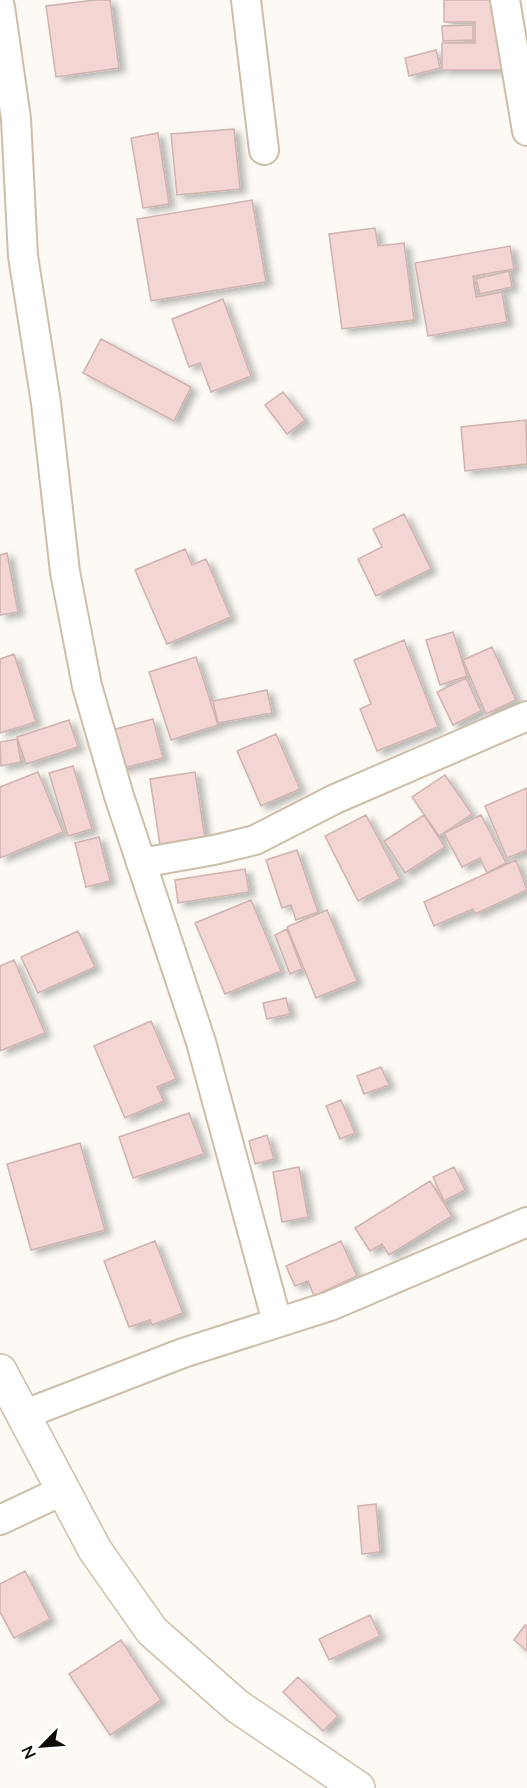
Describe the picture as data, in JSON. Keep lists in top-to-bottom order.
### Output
{
  "north": "bottom left"
}
